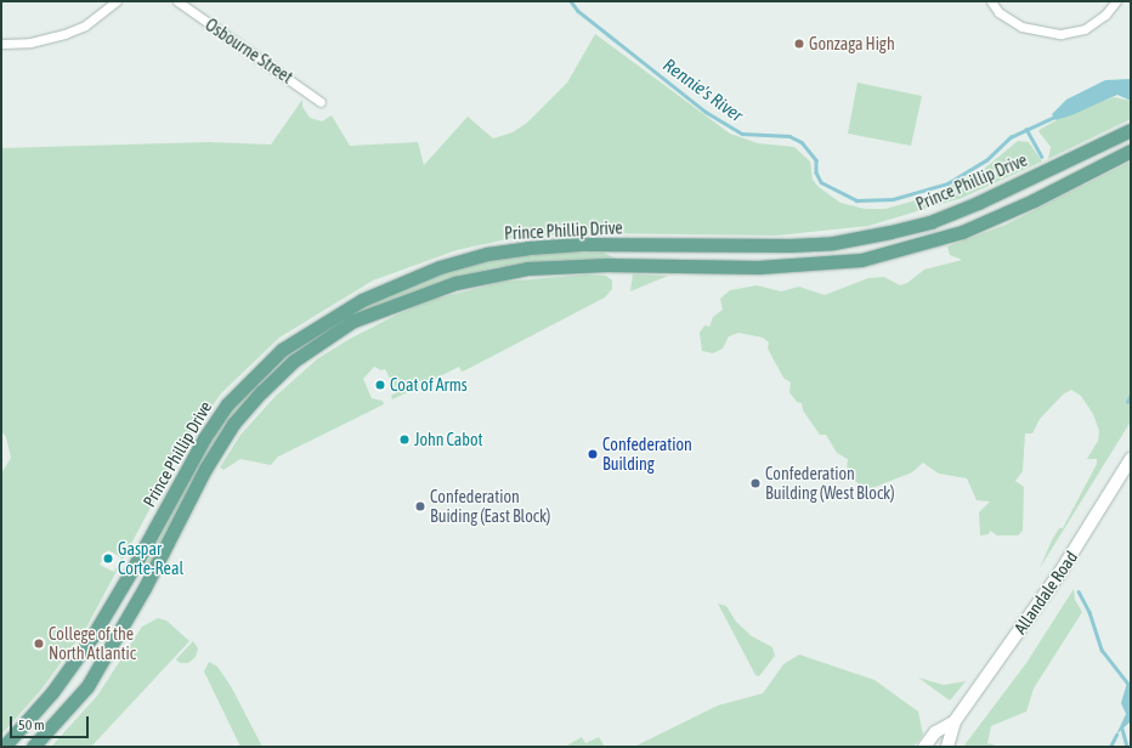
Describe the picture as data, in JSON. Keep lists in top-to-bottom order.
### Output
{
  "streets": {
    "main road": ["Prince Phillip Drive", "Allandale Road"],
    "street": ["Osbourne Street"]
  },
  "water": ["Rennie's River"],
  "places": [
    "Gonzaga High",
    "Coat of Arms",
    "John Cabot",
    "Confederation Building",
    "Confederation Building (West Block)",
    "Confederation Buiding (East Block)",
    "Gaspar Corte-Real",
    "College of the North Atlantic"
  ],
  "scale_bar": "50 m"
}
